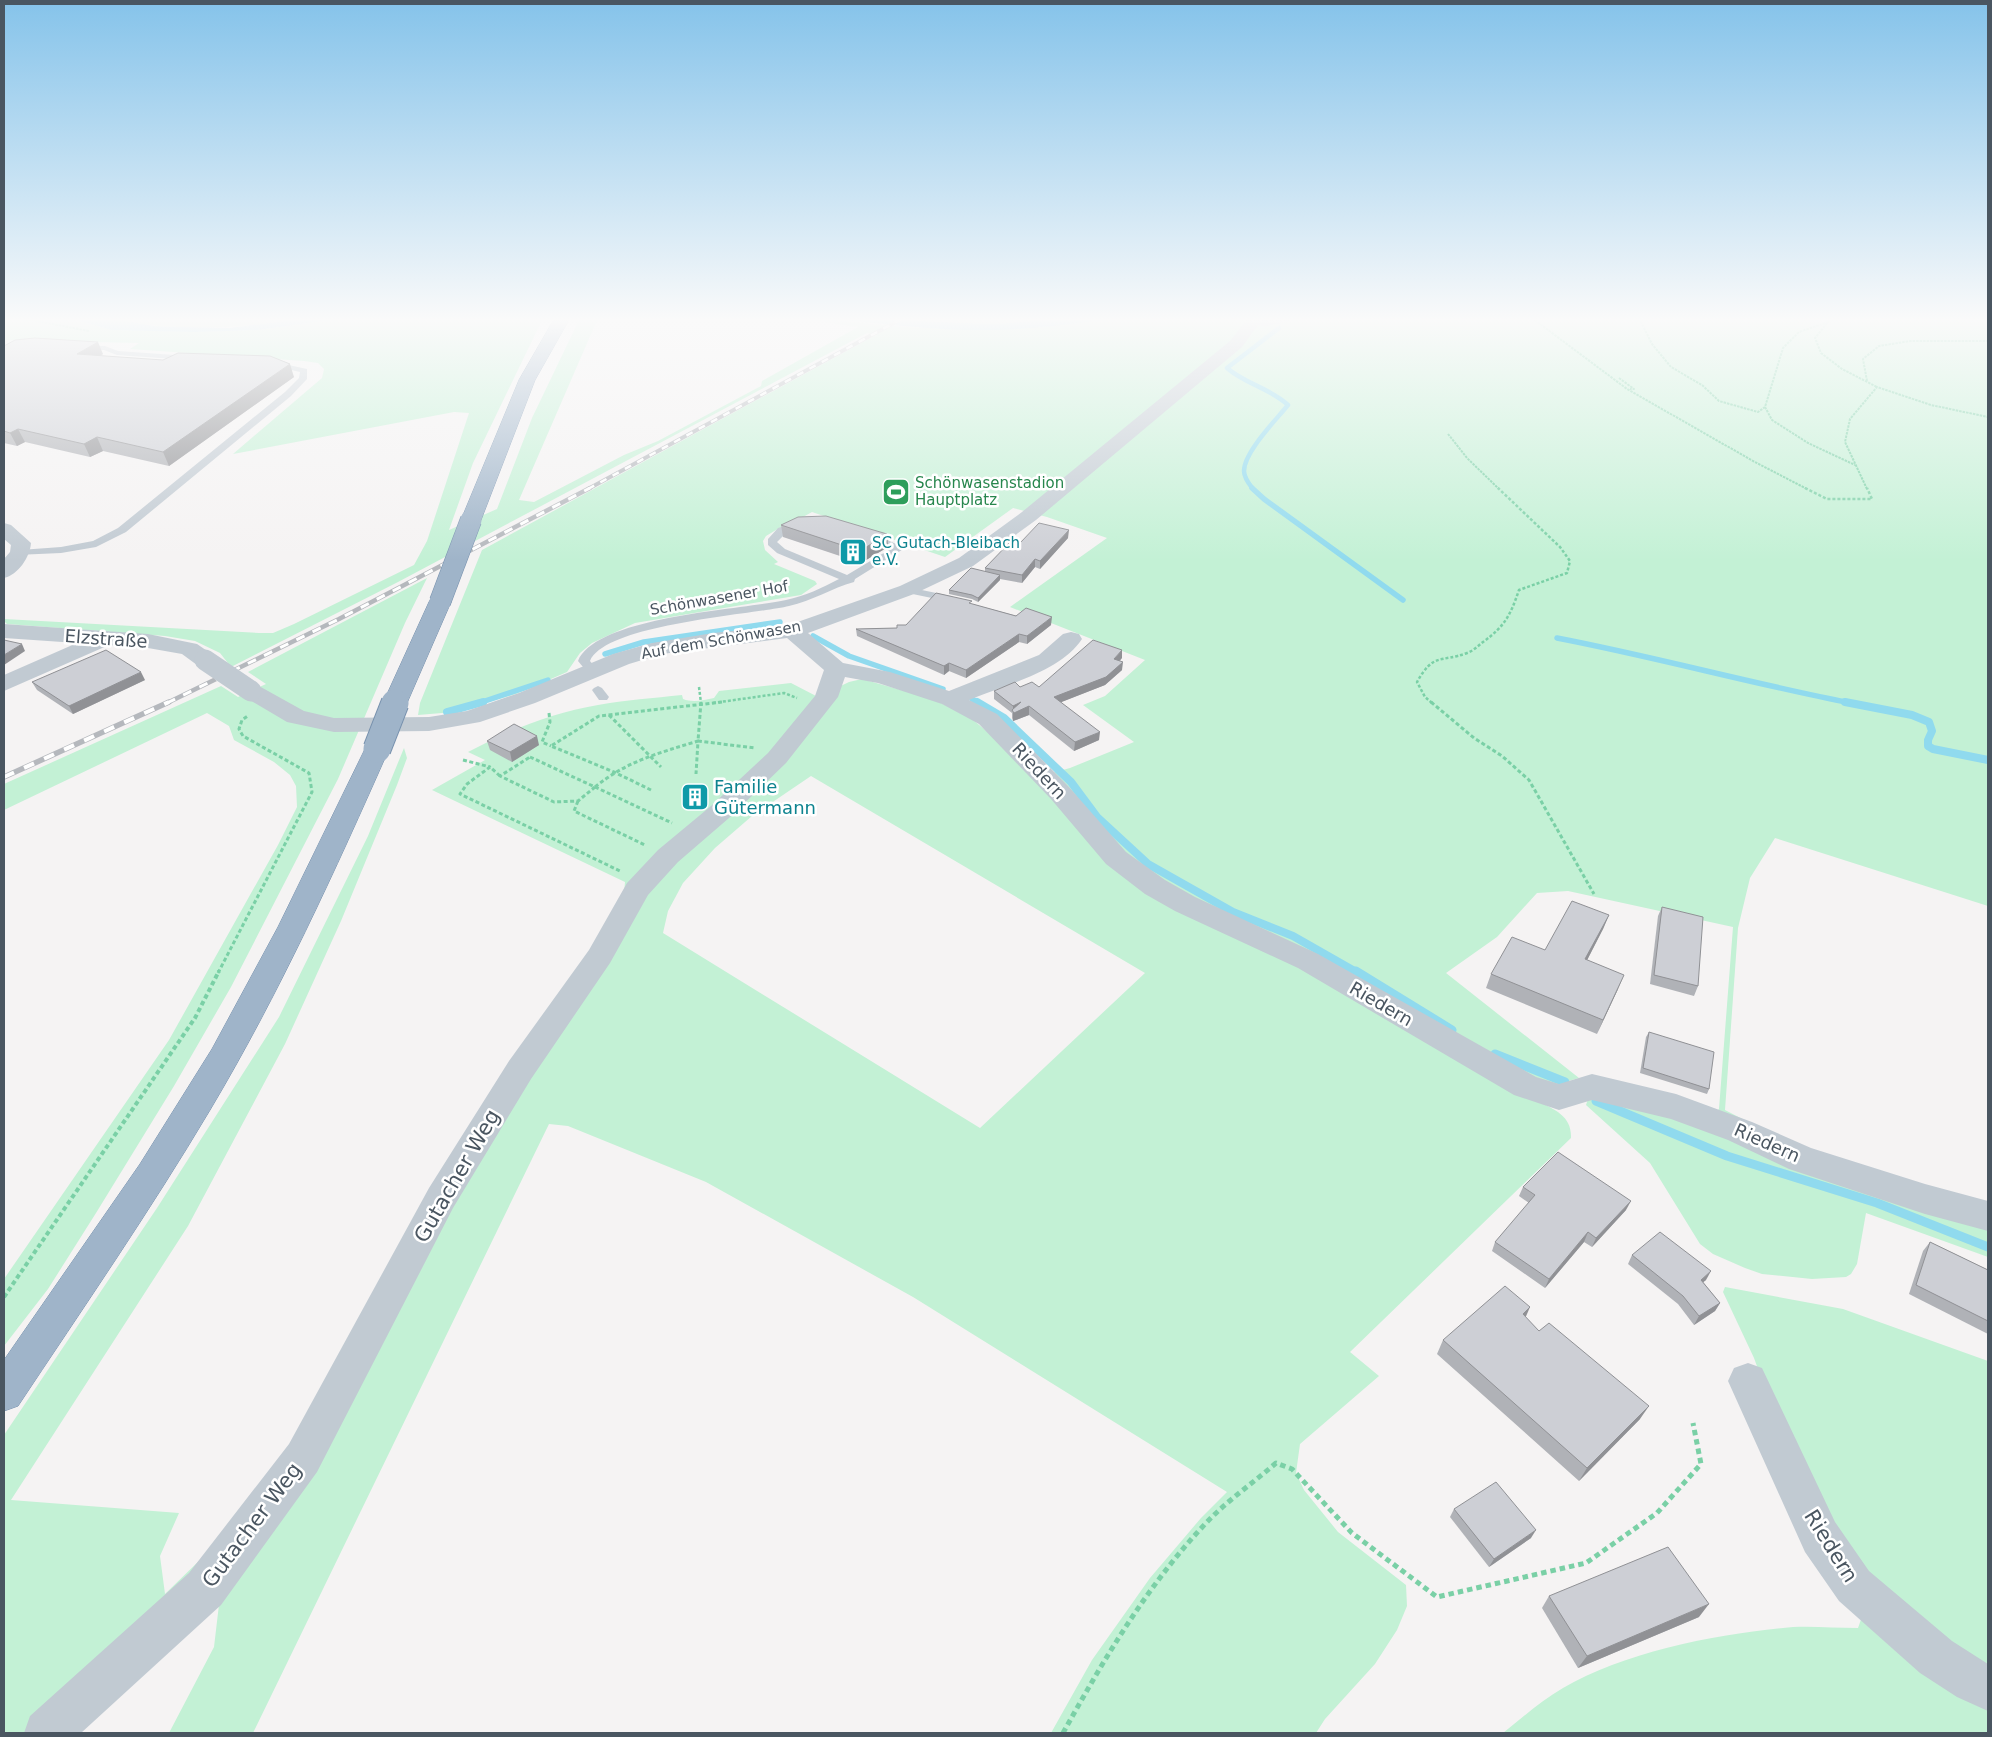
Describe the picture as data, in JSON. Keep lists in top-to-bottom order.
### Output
{
  "streets": {
    "street": [
      "Elzstraße",
      "Auf dem Schönwasen",
      "Riedern",
      "Gutacher Weg"
    ],
    "lane": ["Schönwasener Hof"]
  },
  "crossings": [
    ["Schönwasener Hof", "Auf dem Schönwasen"],
    ["Elzstraße", "Auf dem Schönwasen"],
    ["Riedern", "Gutacher Weg"]
  ],
  "places": {
    "sports": ["Schönwasenstadion Hauptplatz"],
    "building": ["SC Gutach-Bleibach e.V.", "Familie Gütermann"]
  }
}
